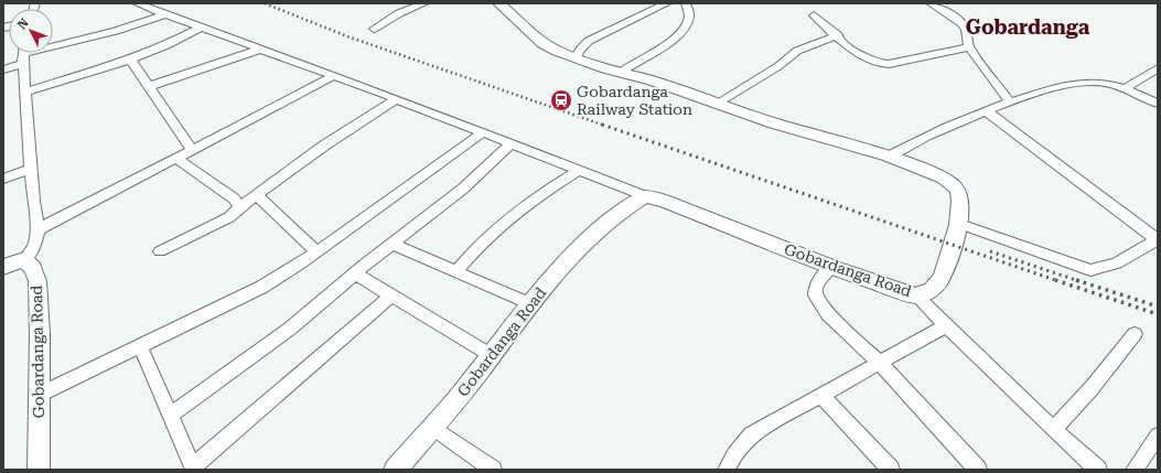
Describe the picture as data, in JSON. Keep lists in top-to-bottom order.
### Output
{
  "streets": {
    "main road": ["Gobardanga Road"]
  },
  "districts": ["Gobardanga"],
  "places": {
    "station": ["Gobardanga Railway Station"]
  },
  "north": "top left"
}
